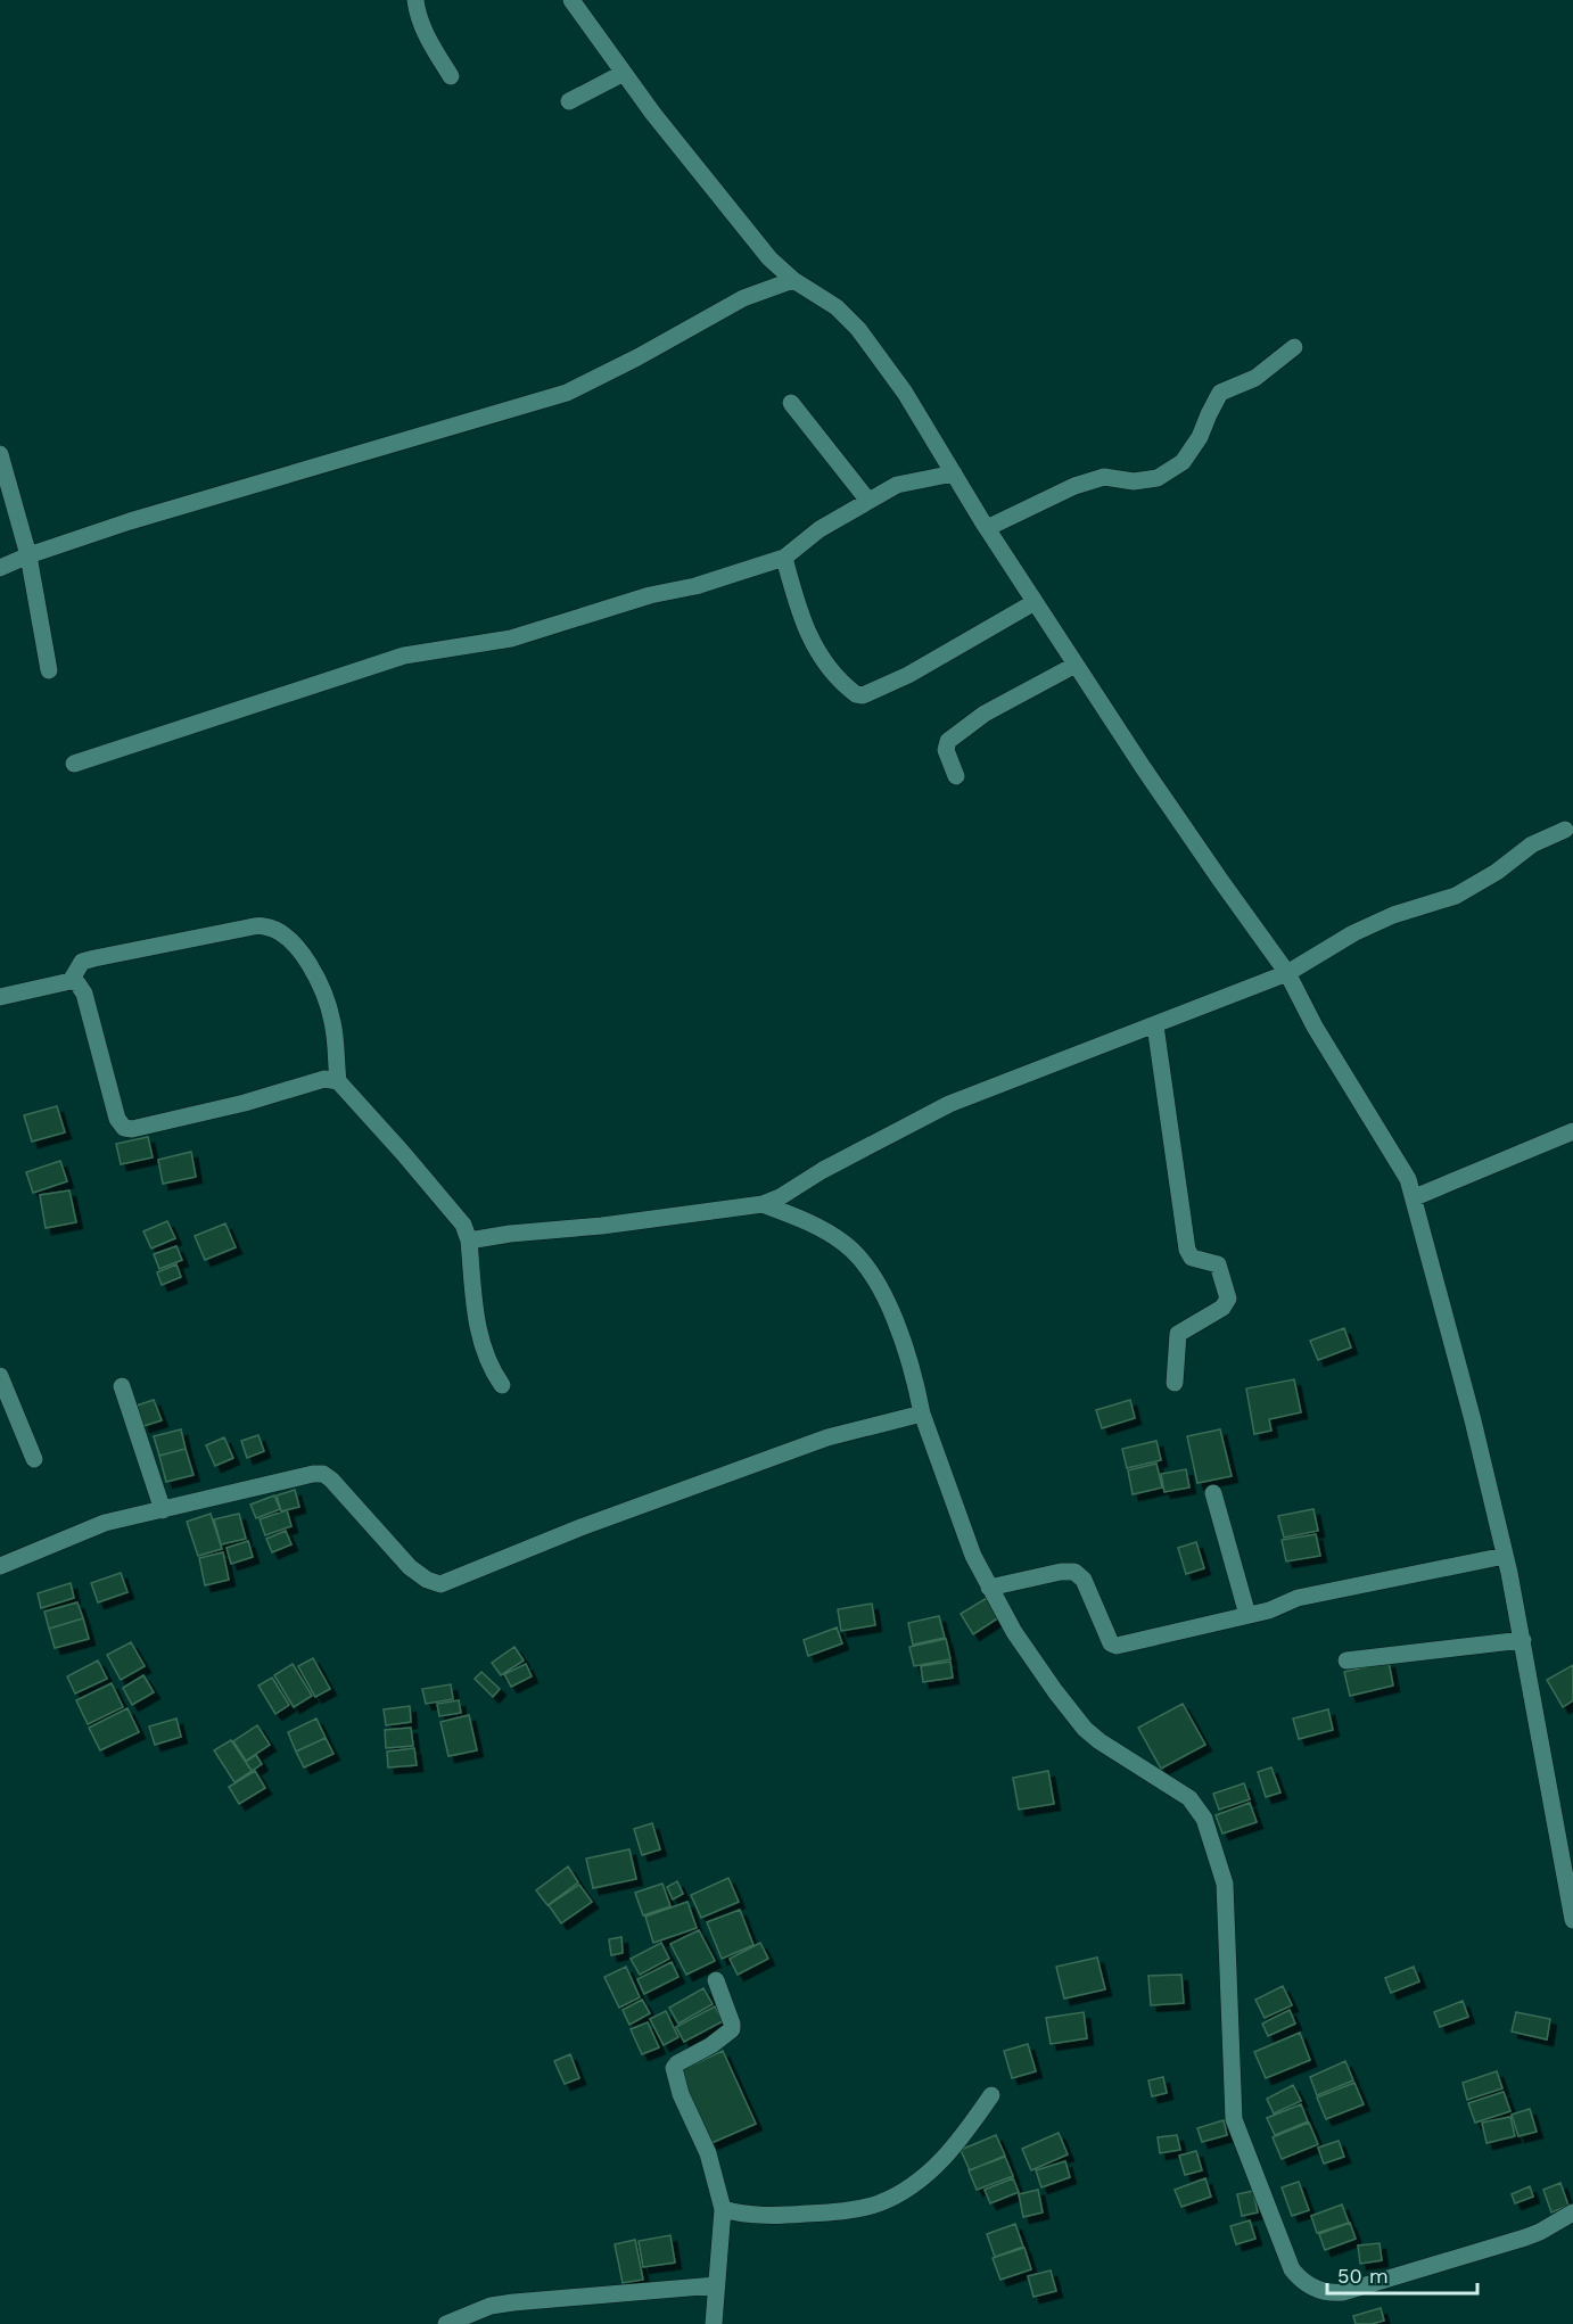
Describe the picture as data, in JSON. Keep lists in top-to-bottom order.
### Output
{
  "scale_bar": "50 m"
}
